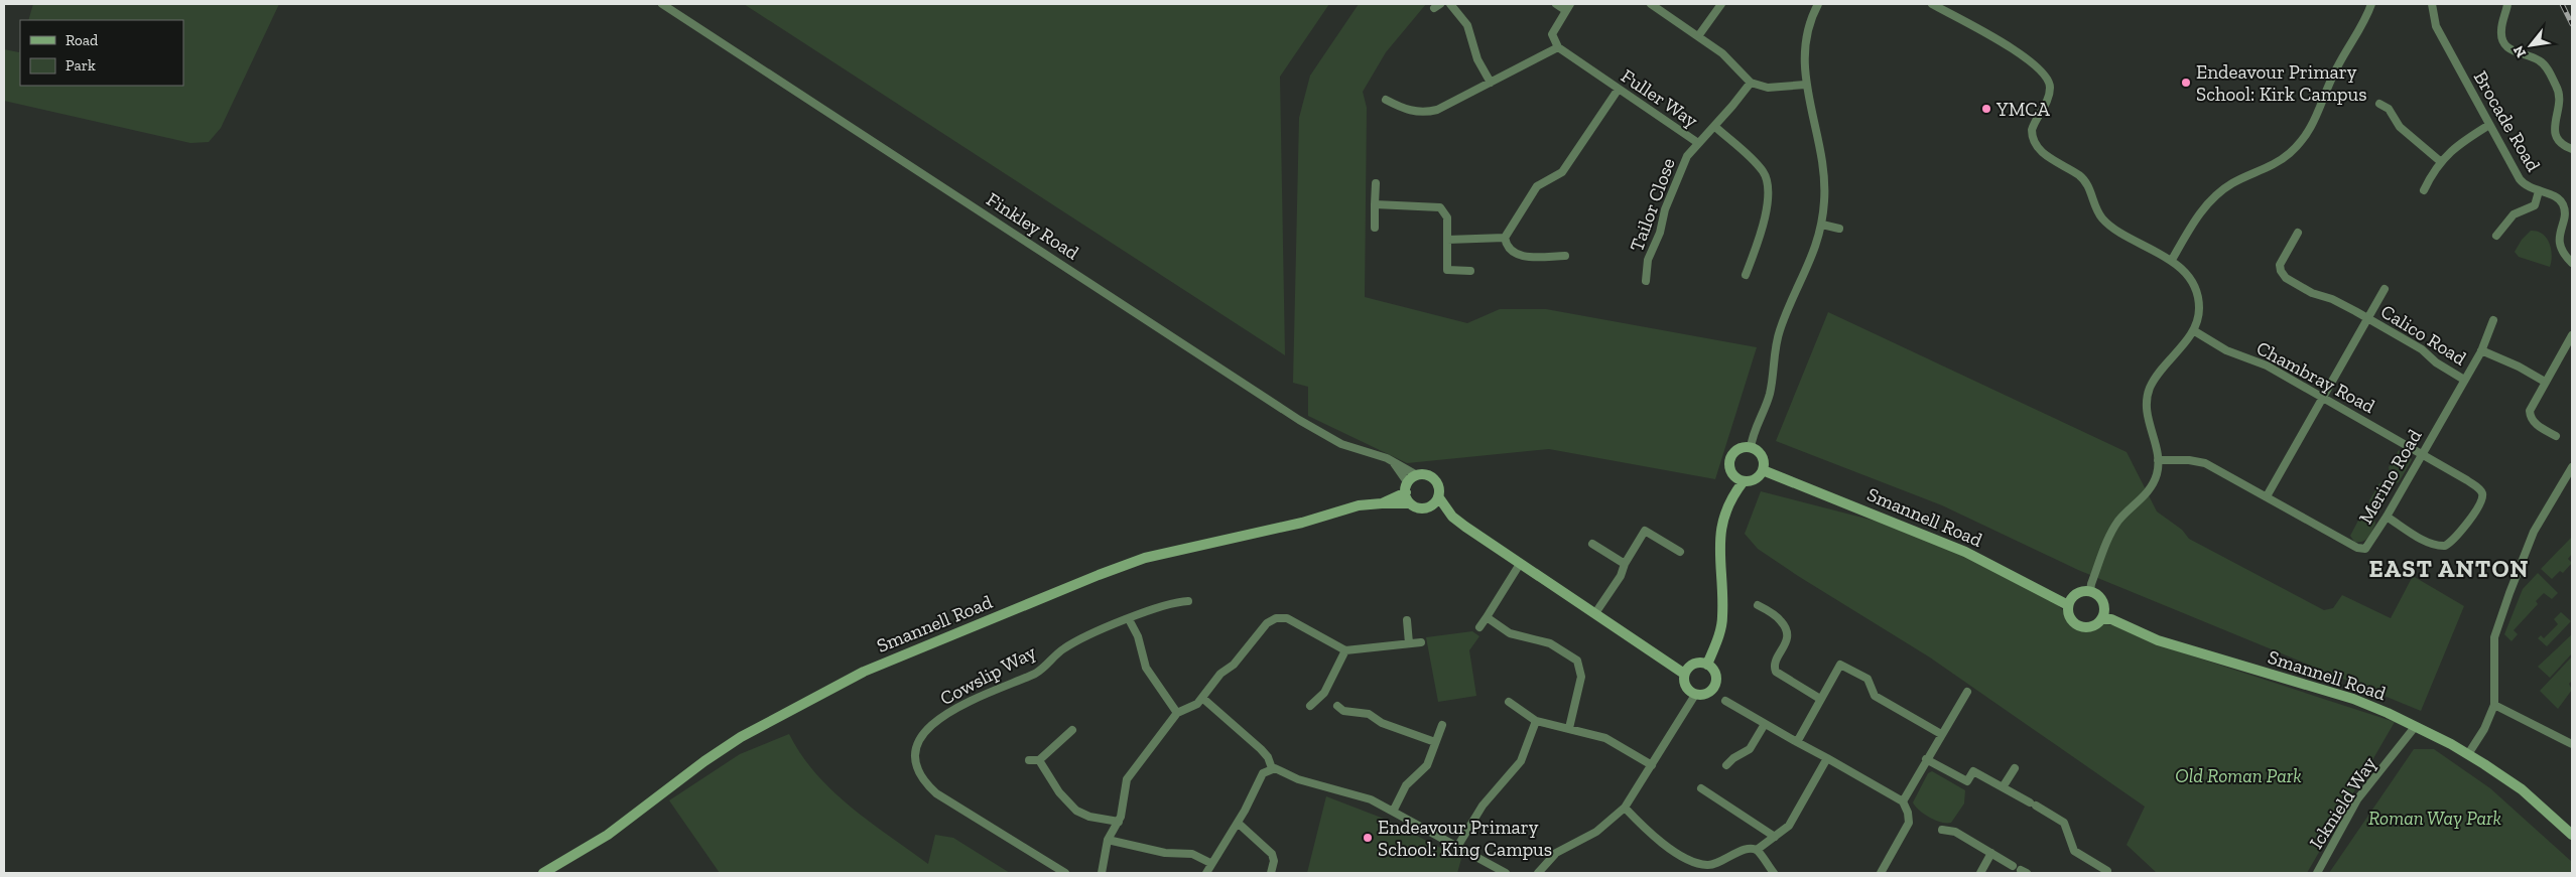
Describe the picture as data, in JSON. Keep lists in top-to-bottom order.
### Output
{
  "streets": {
    "street": [
      "Fuller Way",
      "Brocade Road",
      "Tailor Close",
      "Finkley Road",
      "Calico Road",
      "Chambray Road",
      "Merino Road",
      "Smannell Road",
      "Cowslip Way",
      "Icknield Way"
    ]
  },
  "crossings": [
    ["Fuller Way", "Tailor Close"],
    ["Finkley Road", "Smannell Road"],
    ["Calico Road", "Chambray Road"],
    ["Calico Road", "Merino Road"],
    ["Chambray Road", "Merino Road"],
    ["Smannell Road", "Icknield Way"]
  ],
  "districts": ["EAST ANTON"],
  "parks": ["Old Roman Park", "Roman Way Park"],
  "places": ["Endeavour Primary School: Kirk Campus", "YMCA", "Endeavour Primary School: King Campus"],
  "legend": ["Road", "Park"],
  "north": "bottom left"
}
